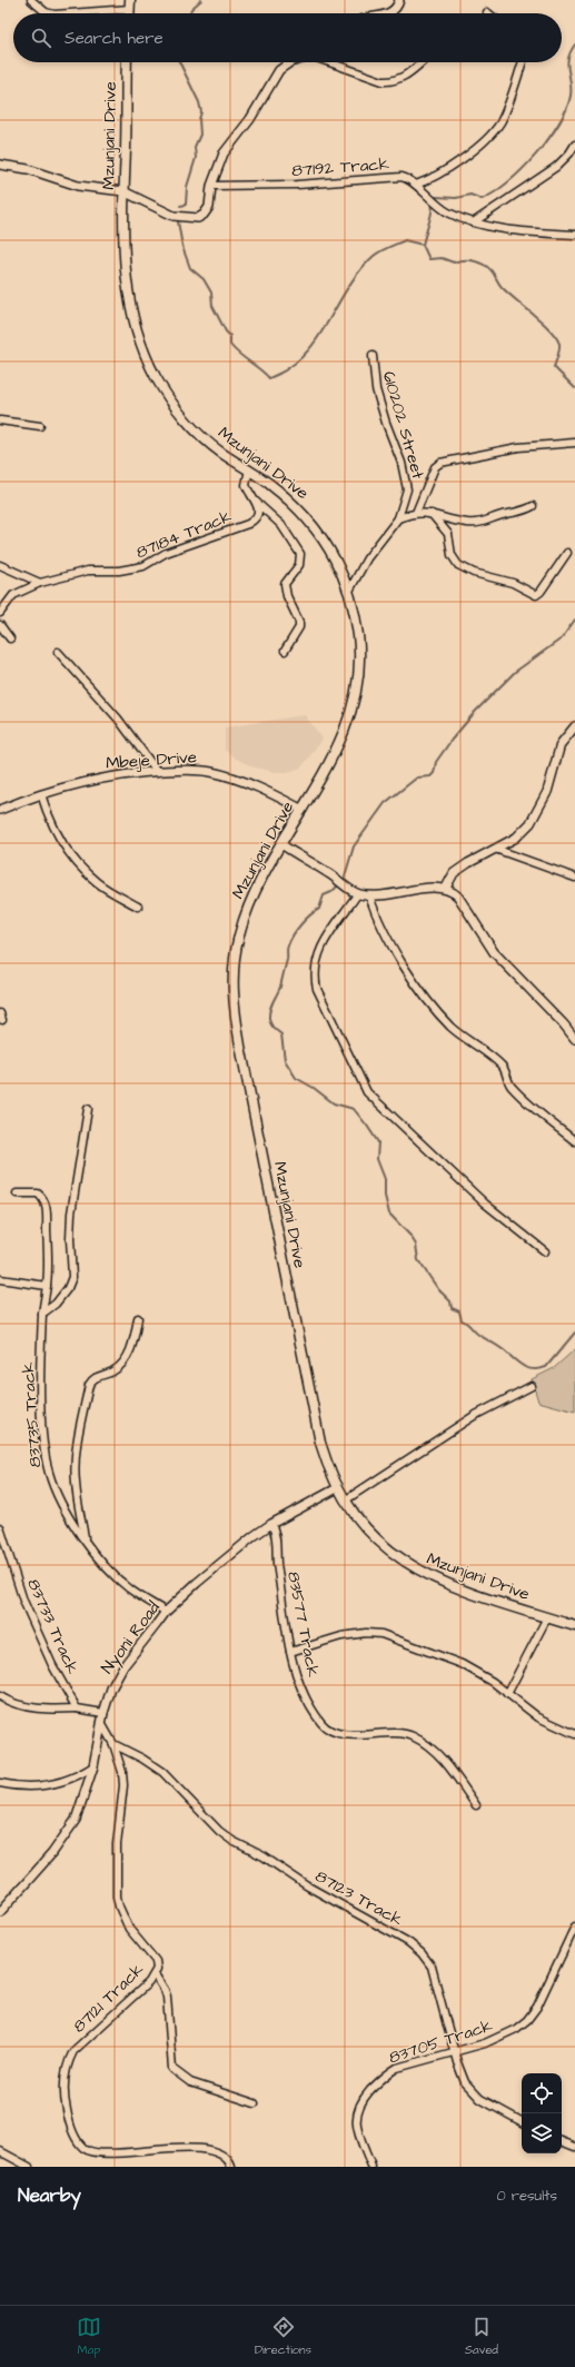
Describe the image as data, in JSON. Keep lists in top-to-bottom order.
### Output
{
  "streets": {
    "main road": ["Mzunjani Drive"],
    "street": [
      "87192 Track",
      "610202 Street",
      "87184 Track",
      "Mbeje Drive",
      "83735 Track",
      "83577 Track",
      "83733 Track",
      "Nyoni Road",
      "87123 Track",
      "87121 Track",
      "83705 Track"
    ]
  },
  "crossings": [
    ["Mzunjani Drive", "610202 Street"],
    ["Mzunjani Drive", "Mbeje Drive"],
    ["Mzunjani Drive", "Nyoni Road"],
    ["83735 Track", "Nyoni Road"],
    ["83577 Track", "Nyoni Road"],
    ["Nyoni Road", "87121 Track"],
    ["87123 Track", "87121 Track"],
    ["87123 Track", "83705 Track"]
  ],
  "page": {
    "search": "Search here",
    "heading": ["Nearby", "0 results"],
    "nav": ["Map", "Directions", "Saved"]
  }
}
